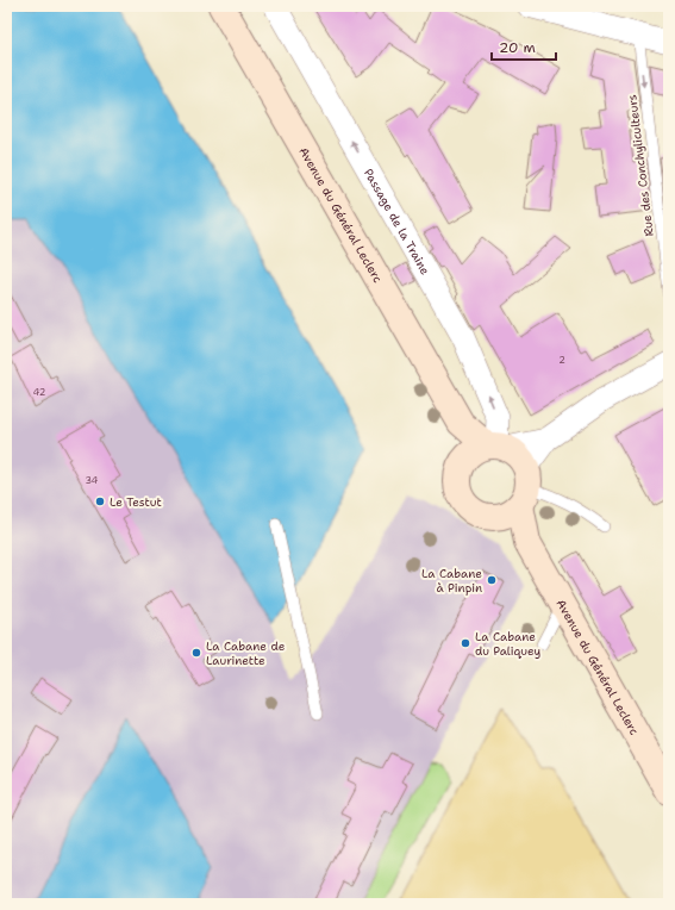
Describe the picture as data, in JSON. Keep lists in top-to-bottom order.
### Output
{
  "streets": {
    "main road": ["Avenue du Général Leclerc"],
    "street": ["Passage de la Traine"],
    "lane": ["Rue des Conchyliculteurs"]
  },
  "crossings": [
    ["Avenue du Général Leclerc", "Passage de la Traine"]
  ],
  "one_way": ["Rue des Conchyliculteurs", "Passage de la Traine"],
  "places": [
    "Le Testut",
    "La Cabane à Pinpin",
    "La Cabane du Paliquey",
    "La Cabane de Laurinette"
  ],
  "house_numbers": ["2", "42", "34"],
  "scale_bar": "20 m"
}
